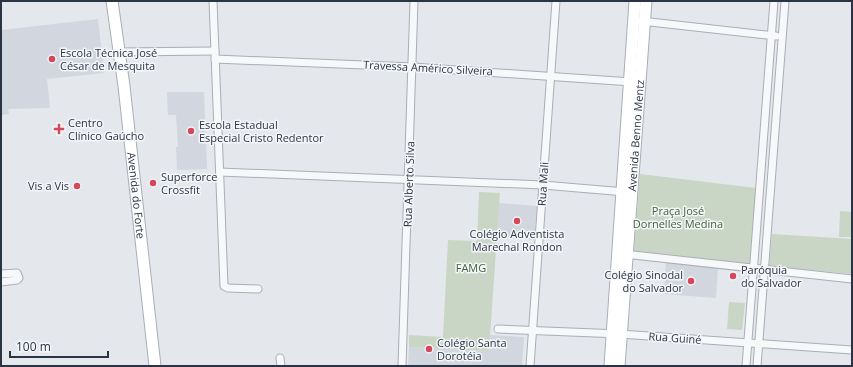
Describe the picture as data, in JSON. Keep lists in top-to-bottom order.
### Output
{
  "streets": {
    "street": [
      "Travessa Américo Silveira",
      "Avenida Benno Mentz",
      "Rua Alberto Silva",
      "Rua Mali",
      "Avenida do Forte",
      "Rua Guiné"
    ]
  },
  "crossings": [
    ["Travessa Américo Silveira", "Avenida Benno Mentz"],
    ["Travessa Américo Silveira", "Rua Alberto Silva"],
    ["Travessa Américo Silveira", "Rua Mali"],
    ["Avenida Benno Mentz", "Rua Guiné"],
    ["Rua Mali", "Rua Guiné"]
  ],
  "parks": ["Praça José Dornelles Medina", "FAMG"],
  "places": {
    "other": [
      "Escola Técnica José César de Mesquita",
      "Escola Estadual Especial Cristo Redentor",
      "Superforce Crossfit",
      "Vis a Vis",
      "Colégio Adventista Marechal Rondon",
      "Paróquia do Salvador",
      "Colégio Sinodal do Salvador",
      "Colégio Santa Dorotéia"
    ],
    "health": ["Centro Clínico Gaúcho"]
  },
  "scale_bar": "100 m"
}
